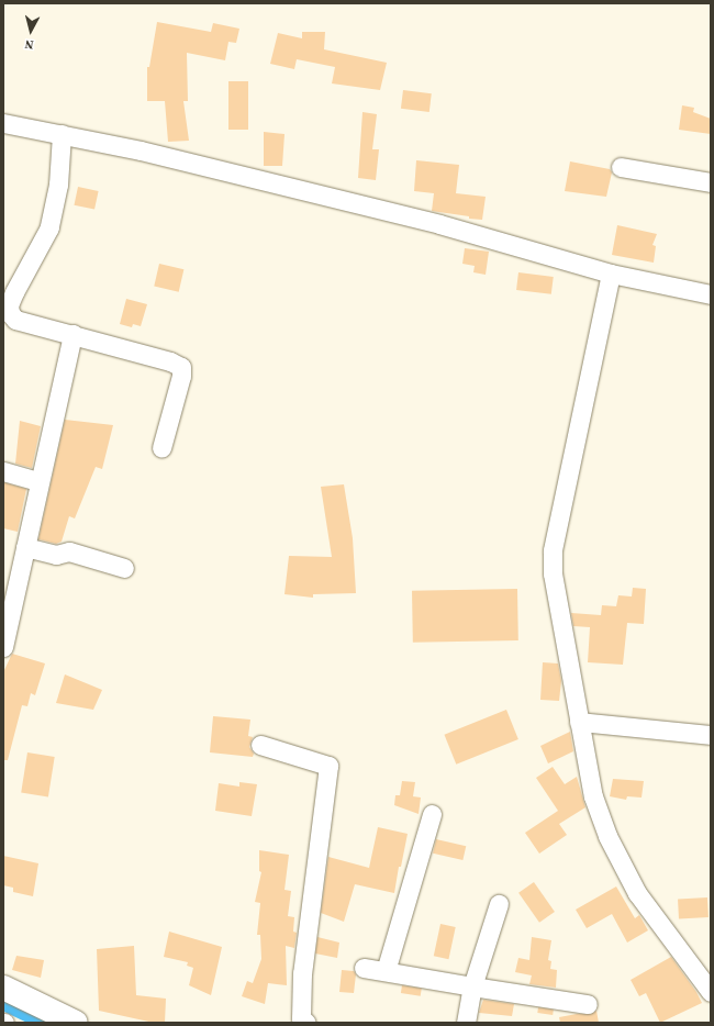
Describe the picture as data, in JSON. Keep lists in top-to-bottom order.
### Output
{
  "north": "bottom"
}
